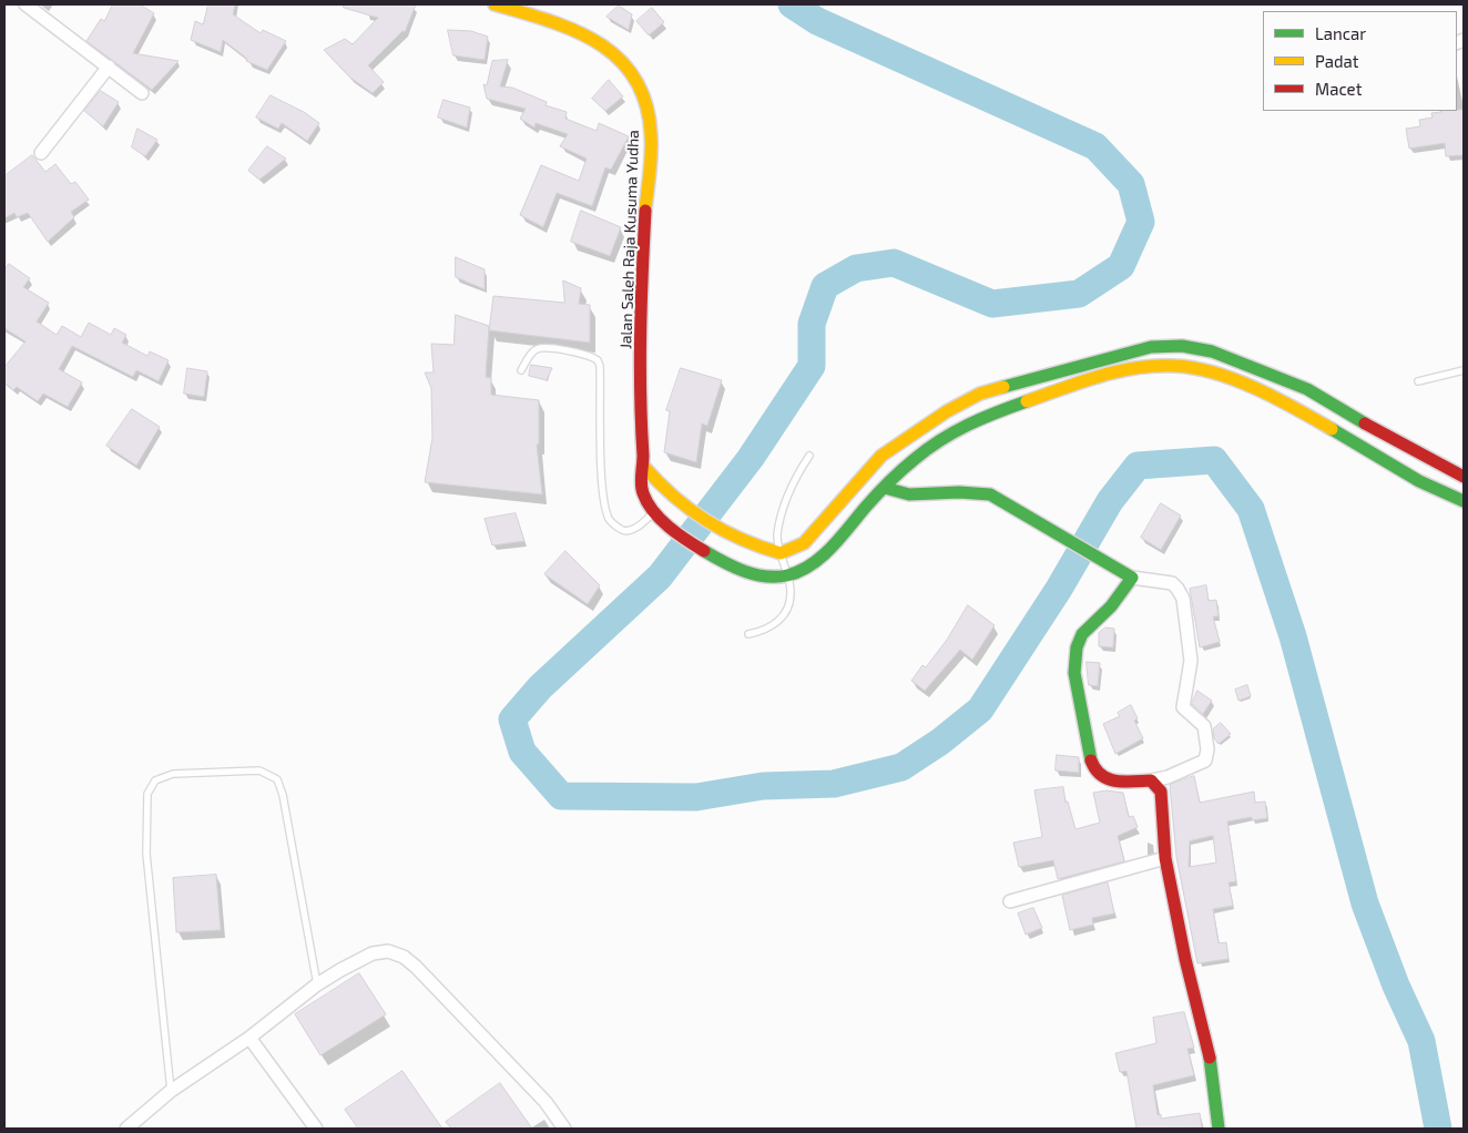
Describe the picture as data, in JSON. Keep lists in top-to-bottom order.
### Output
{
  "streets": {
    "street": ["Jalan Saleh Raja Kusuma Yudha"]
  },
  "legend": ["Lancar", "Padat", "Macet"]
}
